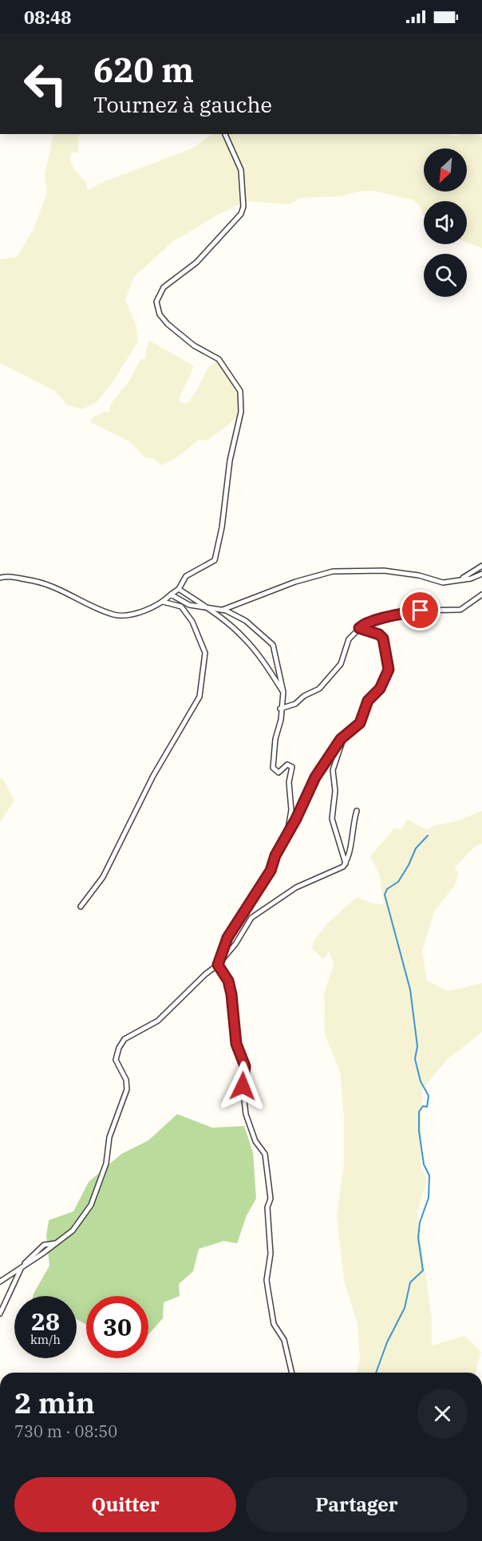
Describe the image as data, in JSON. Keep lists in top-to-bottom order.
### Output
{
  "north": "bottom left",
  "page": {
    "status": "08:48",
    "turn": ["620 m", "Tournez à gauche"],
    "speed": "28 km/h",
    "limit": "30",
    "heading": ["2 min", "730 m · 08:50"],
    "buttons": ["Quitter", "Partager"]
  }
}
